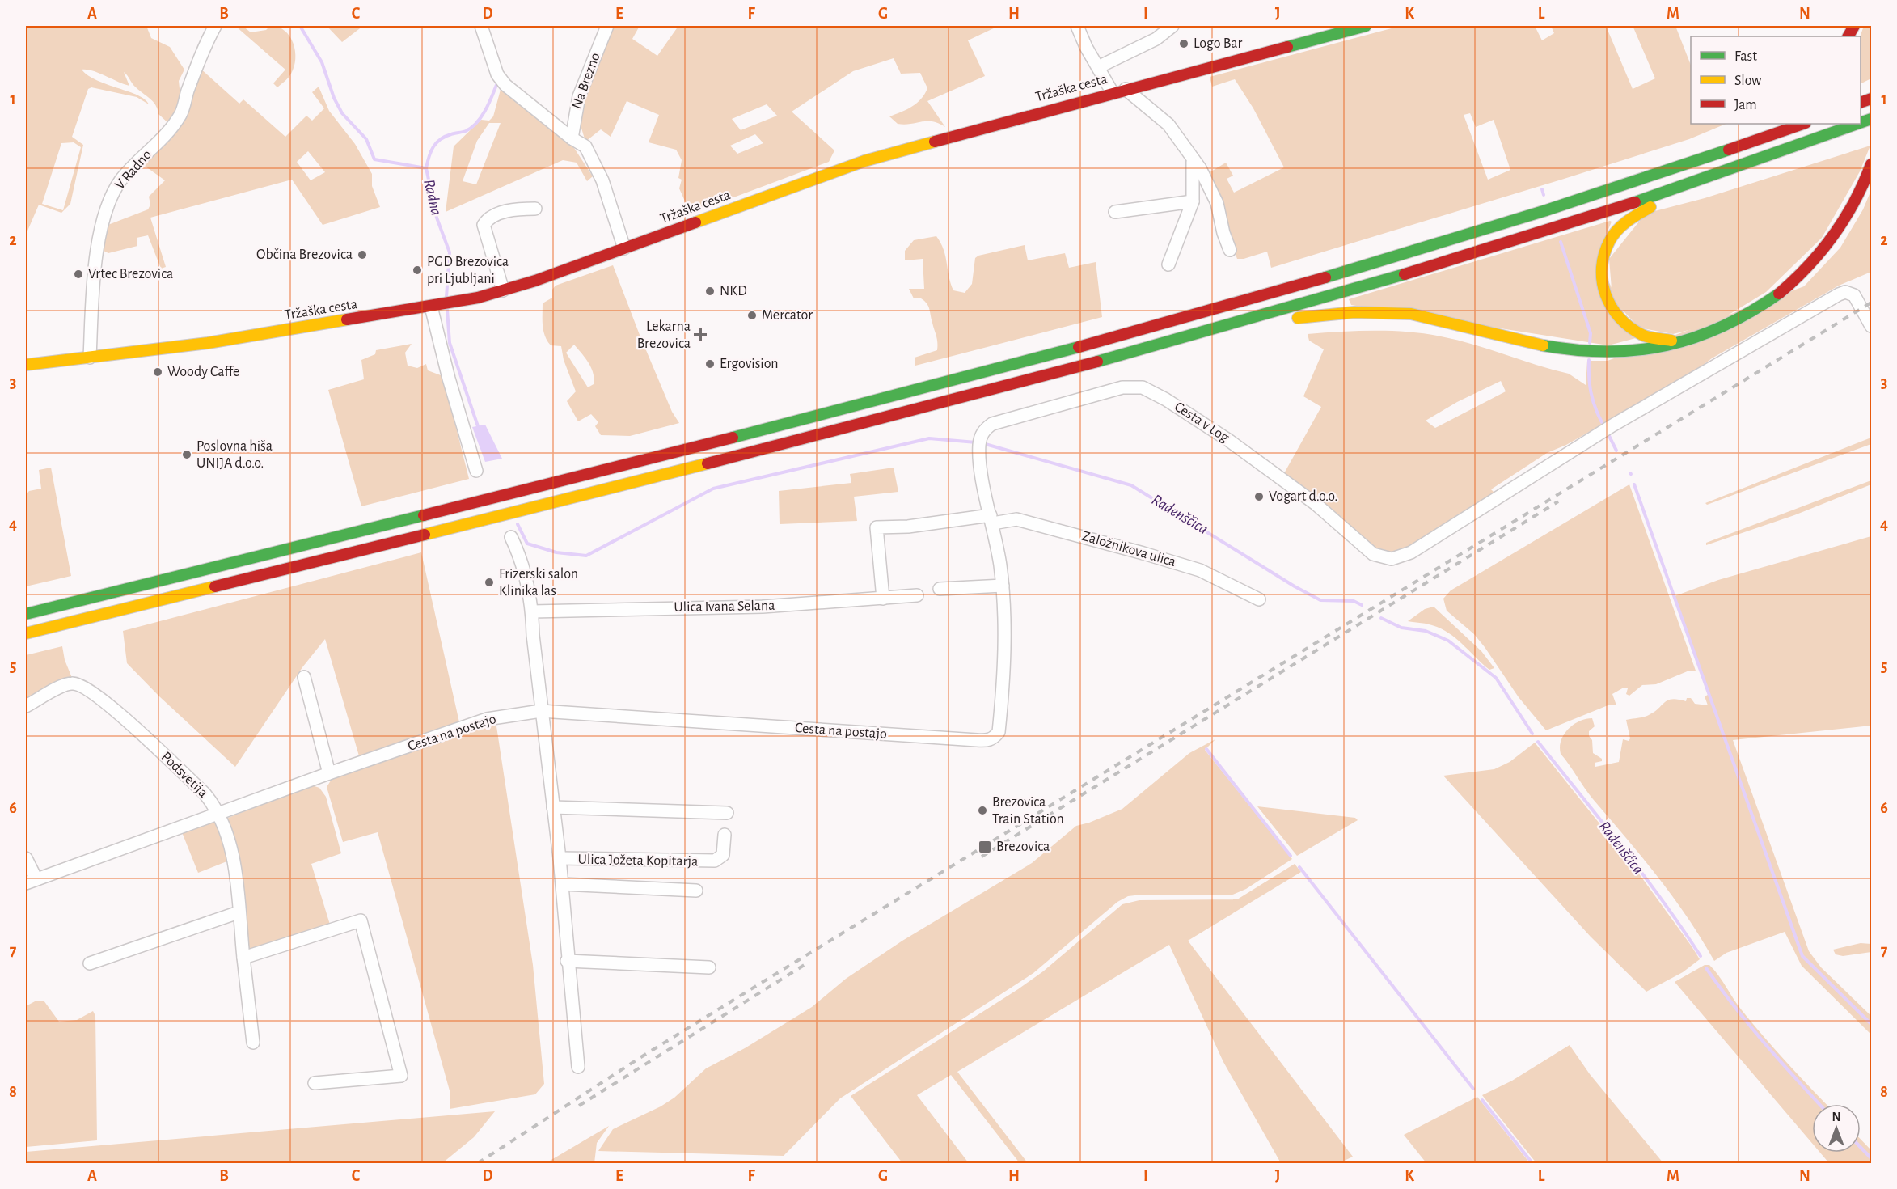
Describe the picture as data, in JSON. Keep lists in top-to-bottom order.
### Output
{
  "streets": {
    "main road": ["Tržaška cesta"],
    "street": [
      "Na Brezno",
      "V Radno",
      "Cesta v Log",
      "Založnikova ulica",
      "Ulica Ivana Selana",
      "Cesta na postajo",
      "Podsvetija",
      "Ulica Jožeta Kopitarja"
    ]
  },
  "crossings": [
    ["Tržaška cesta", "V Radno"],
    ["Cesta v Log", "Založnikova ulica"],
    ["Založnikova ulica", "Ulica Ivana Selana"],
    ["Cesta na postajo", "Podsvetija"],
    ["Cesta na postajo", "Ulica Jožeta Kopitarja"]
  ],
  "water": ["Radna", "Radenščica"],
  "places": {
    "other": [
      "Logo Bar",
      "Občina Brezovica",
      "PGD Brezovica pri Ljubljani",
      "Vrtec Brezovica",
      "NKD",
      "Mercator",
      "Ergovision",
      "Woody Caffe",
      "Poslovna hiša UNIJA d.o.o.",
      "Vogart d.o.o.",
      "Frizerski salon Klinika las",
      "Brezovica Train Station"
    ],
    "health": ["Lekarna Brezovica"],
    "transit": ["Brezovica"]
  },
  "legend": ["Fast", "Slow", "Jam"],
  "north": "top",
  "grid": {
    "columns": [
      "A",
      "B",
      "C",
      "D",
      "E",
      "F",
      "G",
      "H",
      "I",
      "J",
      "K",
      "L",
      "M",
      "N"
    ],
    "rows": [
      "1",
      "2",
      "3",
      "4",
      "5",
      "6",
      "7",
      "8"
    ]
  }
}
